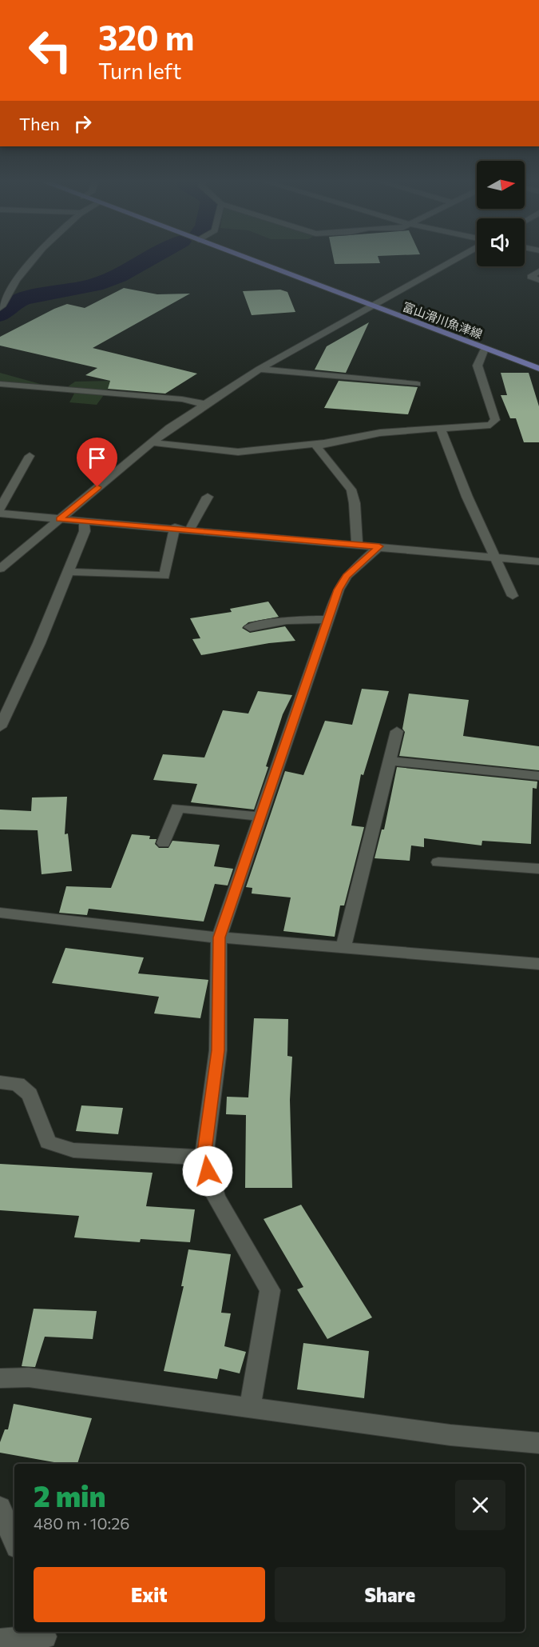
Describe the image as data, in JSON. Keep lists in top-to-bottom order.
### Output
{
  "streets": {
    "main road": ["富山滑川魚津線"]
  },
  "north": "right",
  "page": {
    "turn": ["320 m", "Turn left"],
    "then": "Then",
    "heading": ["2 min", "480 m · 10:26"],
    "buttons": ["Exit", "Share"]
  }
}
